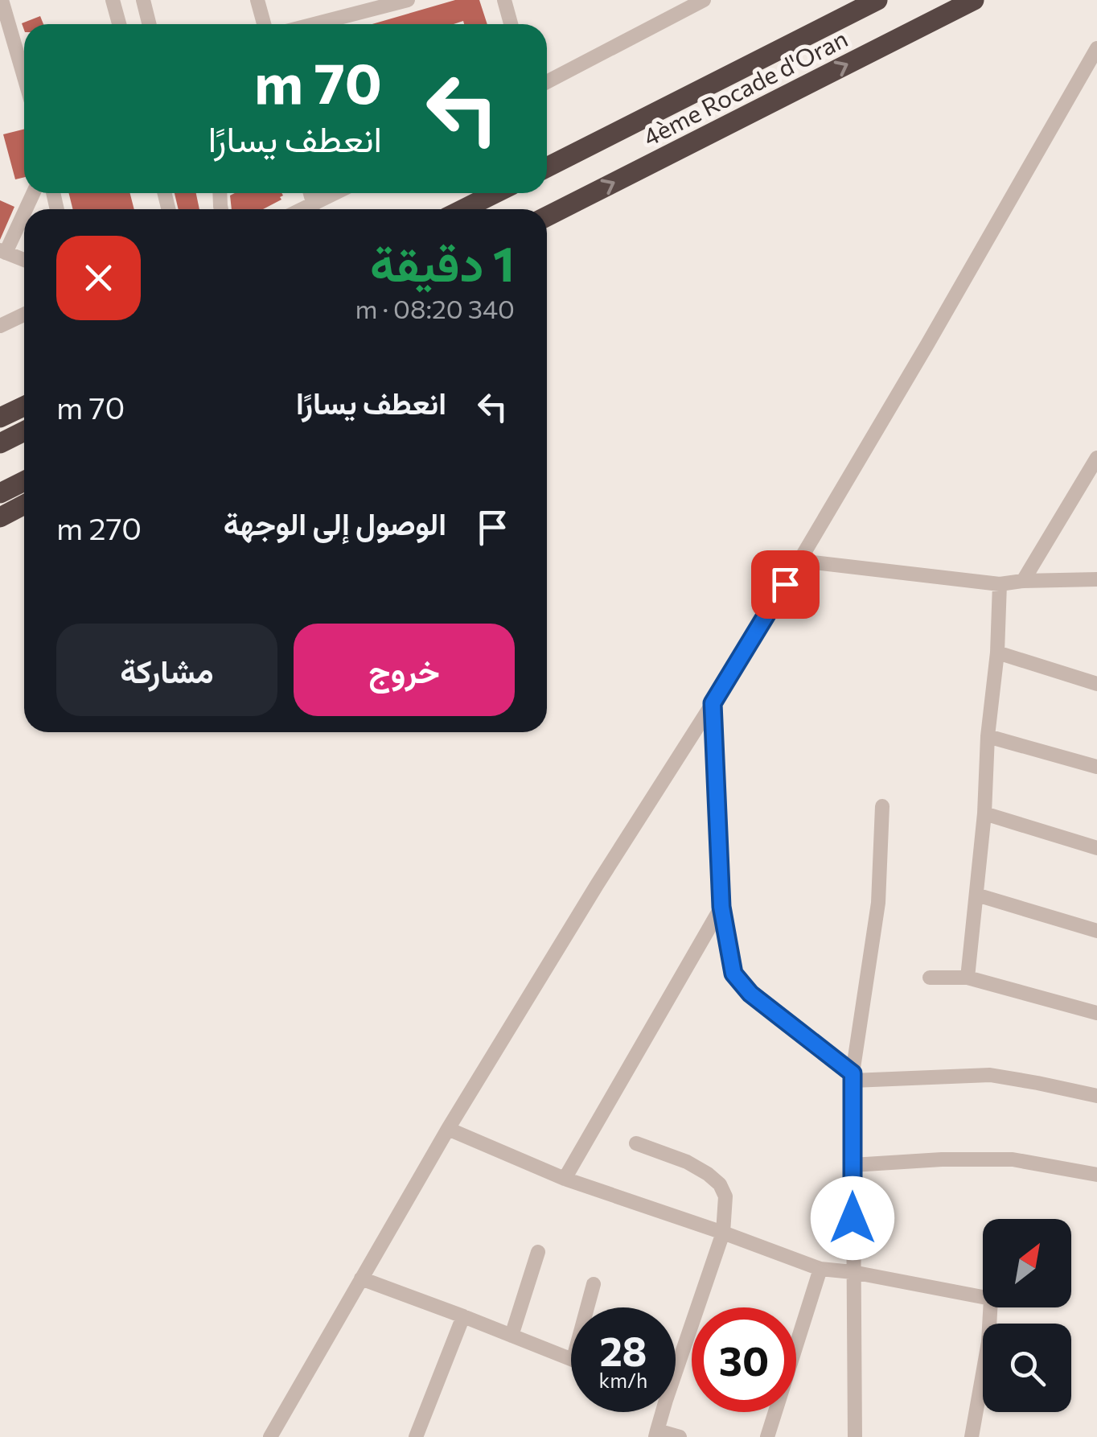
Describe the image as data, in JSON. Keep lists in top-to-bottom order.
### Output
{
  "streets": {
    "highway": ["4ème Rocade d'Oran"]
  },
  "north": "top right",
  "page": {
    "turn": ["70 m", "انعطف يسارًا"],
    "heading": ["1 دقيقة", "340 m · 08:20"],
    "list": [
      {
        "name": "انعطف يسارًا",
        "value": "70 m"
      },
      {
        "name": "الوصول إلى الوجهة",
        "value": "270 m"
      }
    ],
    "buttons": ["خروج", "مشاركة"],
    "speed": "28 km/h",
    "limit": "30"
  }
}
